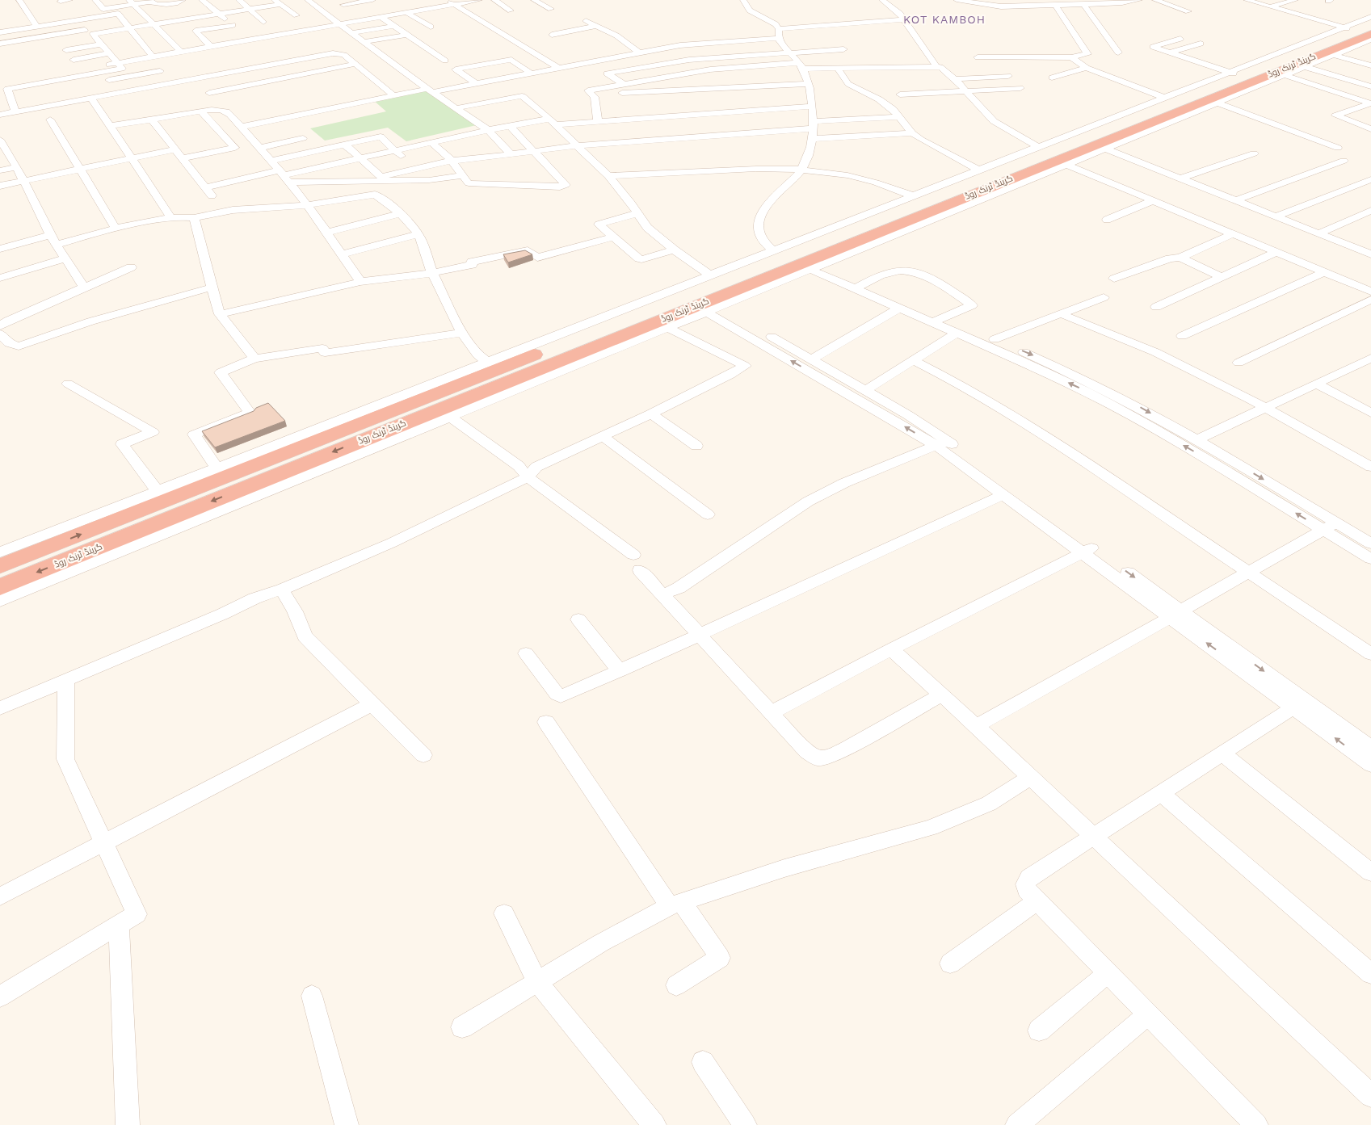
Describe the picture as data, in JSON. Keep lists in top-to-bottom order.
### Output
{
  "streets": {
    "highway": ["گرینڈ ٹرنک روڈ"]
  },
  "districts": ["KOT KAMBOH"]
}
